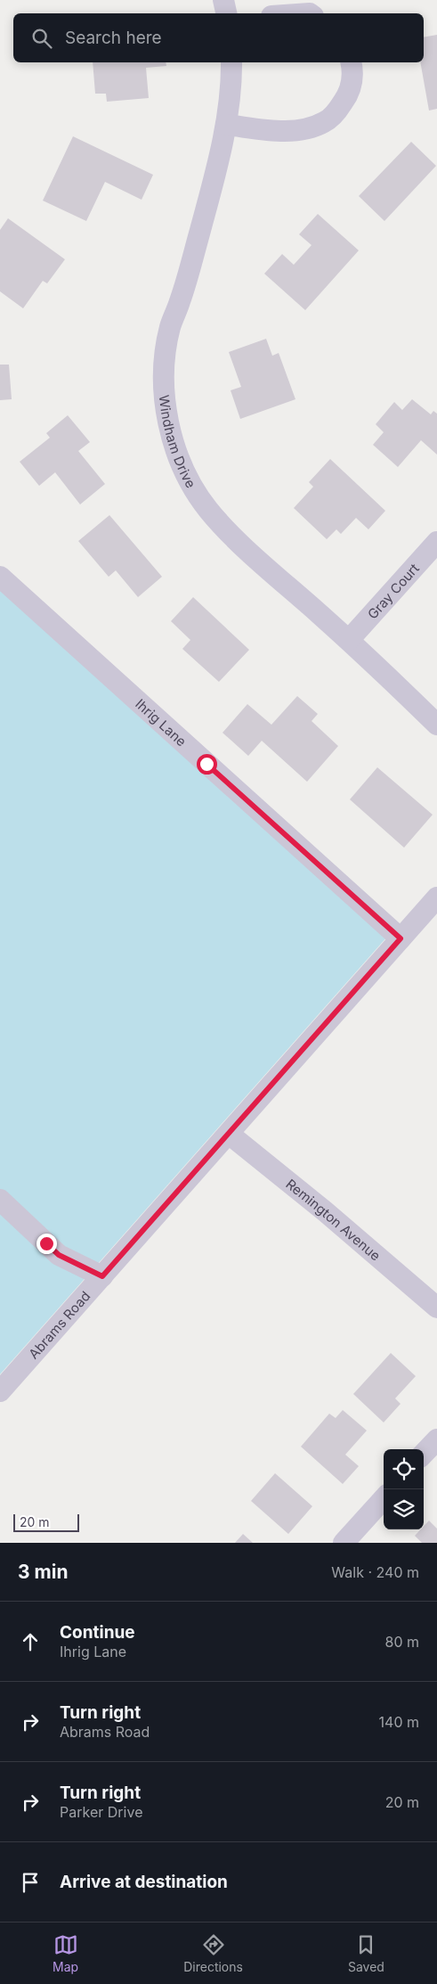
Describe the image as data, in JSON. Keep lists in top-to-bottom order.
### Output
{
  "streets": {
    "street": [
      "Windham Drive",
      "Gray Court",
      "Ihrig Lane",
      "Remington Avenue",
      "Abrams Road"
    ]
  },
  "crossings": [
    ["Windham Drive", "Gray Court"],
    ["Ihrig Lane", "Abrams Road"],
    ["Remington Avenue", "Abrams Road"]
  ],
  "scale_bar": "20 m",
  "page": {
    "search": "Search here",
    "scale": "20 m",
    "heading": ["3 min", "Walk · 240 m"],
    "list": [
      ["Continue", "Ihrig Lane", "80 m"],
      ["Turn right", "Abrams Road", "140 m"],
      ["Turn right", "Parker Drive", "20 m"],
      "Arrive at destination"
    ],
    "nav": ["Map", "Directions", "Saved"]
  }
}
